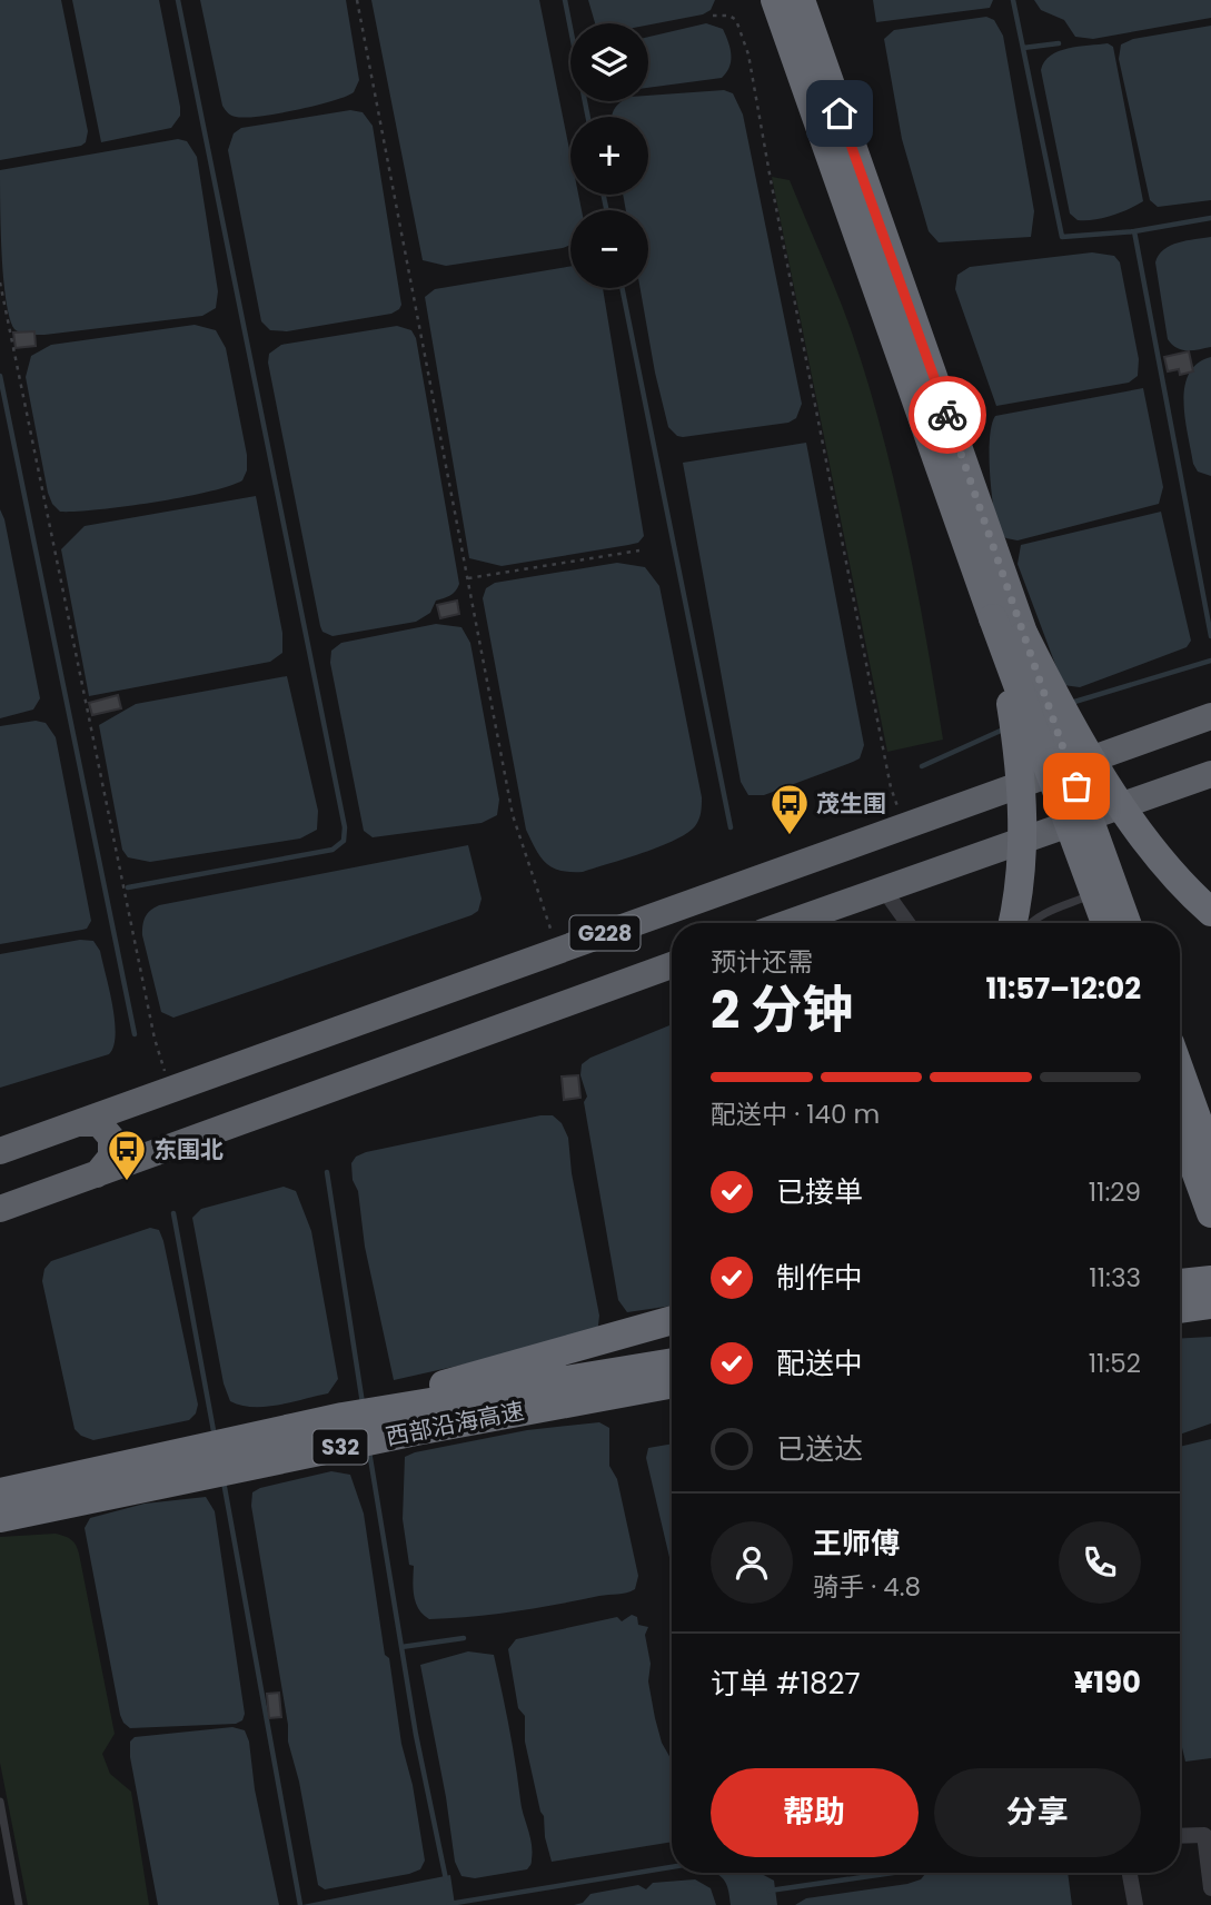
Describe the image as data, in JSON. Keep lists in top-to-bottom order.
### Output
{
  "streets": {
    "highway": ["G228", "西部沿海高速", "S32"]
  },
  "places": {
    "bus stop": ["茂生围", "东围北"]
  },
  "page": {
    "map_buttons": ["+", "−"],
    "heading": ["2 分钟", "预计还需", "11:57–12:02"],
    "panel": [
      "王师傅",
      "骑手 · 4.8",
      "订单 #1827",
      "¥190"
    ],
    "bar": "配送中 · 140 m",
    "list": [
      ["已接单", "11:29"],
      ["制作中", "11:33"],
      ["配送中", "11:52"],
      "已送达"
    ],
    "buttons": ["帮助", "分享"]
  }
}
